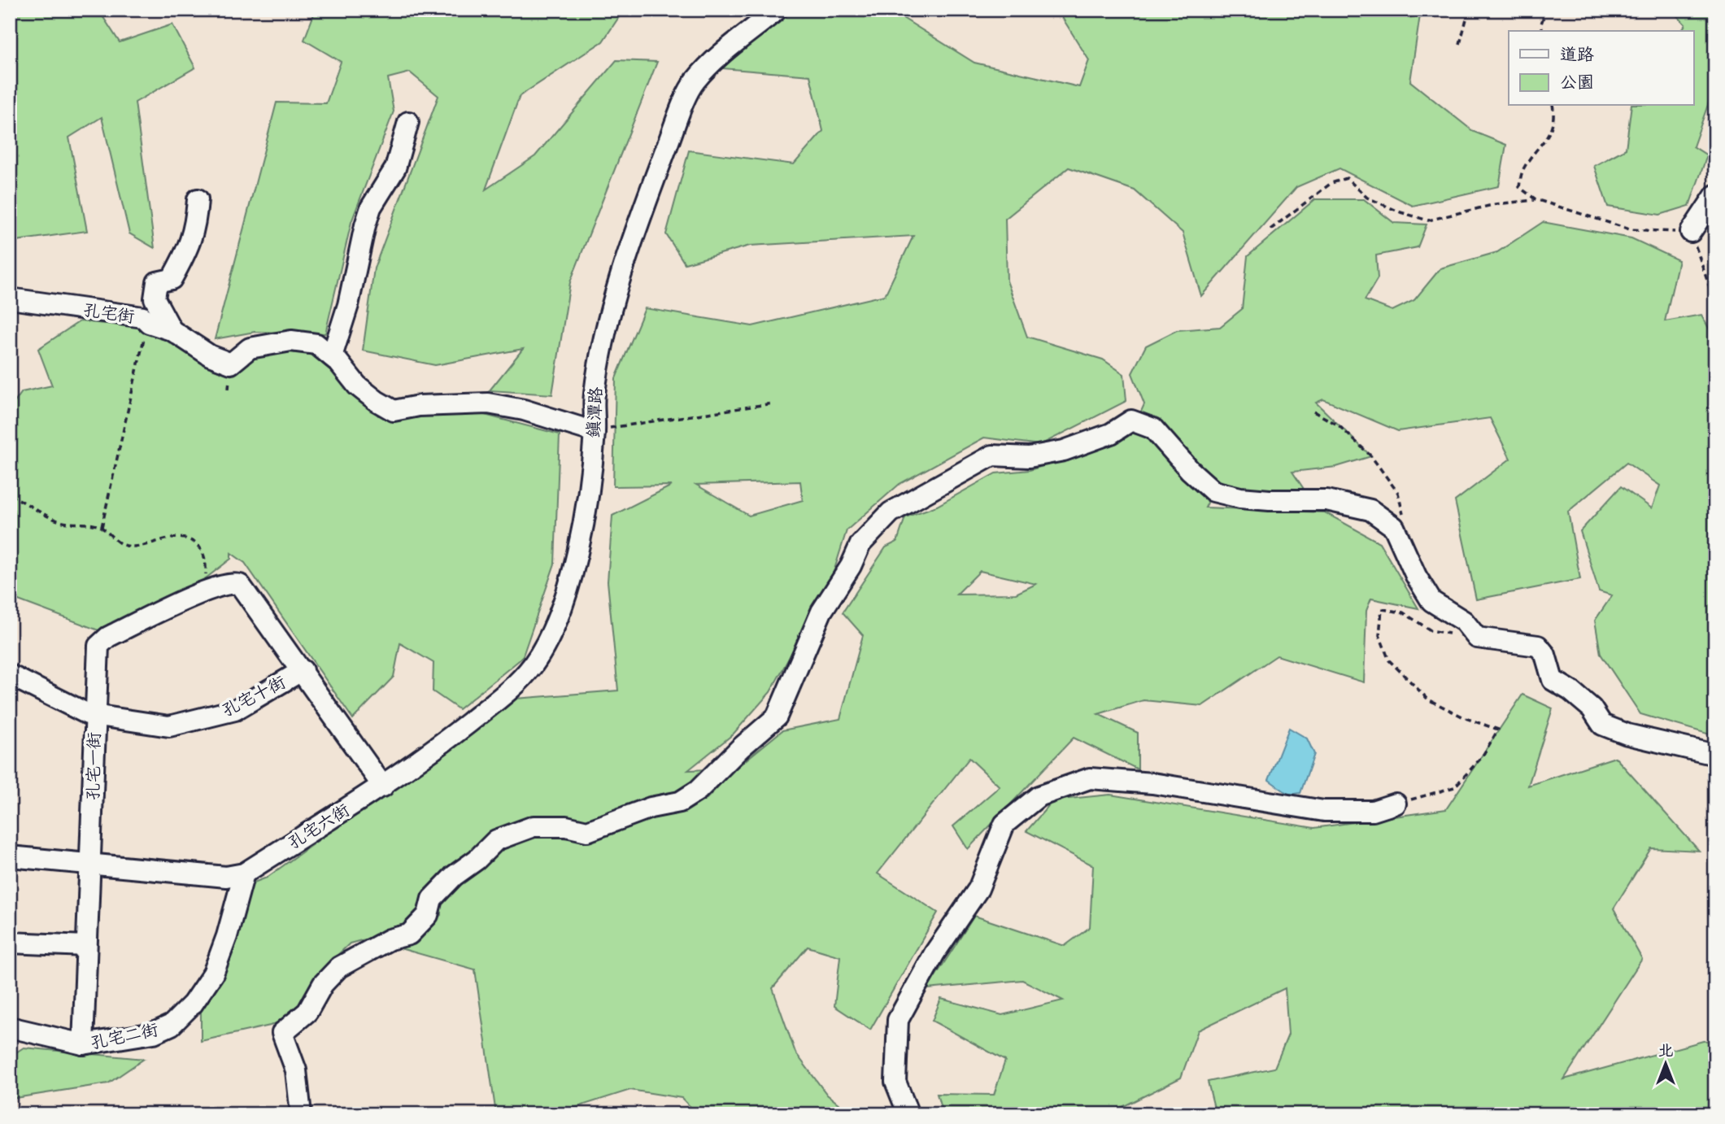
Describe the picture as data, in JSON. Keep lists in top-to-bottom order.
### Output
{
  "streets": {
    "street": [
      "孔宅街",
      "鎮潭路",
      "孔宅十街",
      "孔宅一街",
      "孔宅六街",
      "孔宅二街"
    ]
  },
  "crossings": [
    ["鎮潭路", "孔宅六街"],
    ["孔宅十街", "孔宅一街"],
    ["孔宅一街", "孔宅六街"],
    ["孔宅一街", "孔宅二街"],
    ["孔宅六街", "孔宅二街"]
  ],
  "legend": ["道路", "公園"],
  "north": "top"
}
